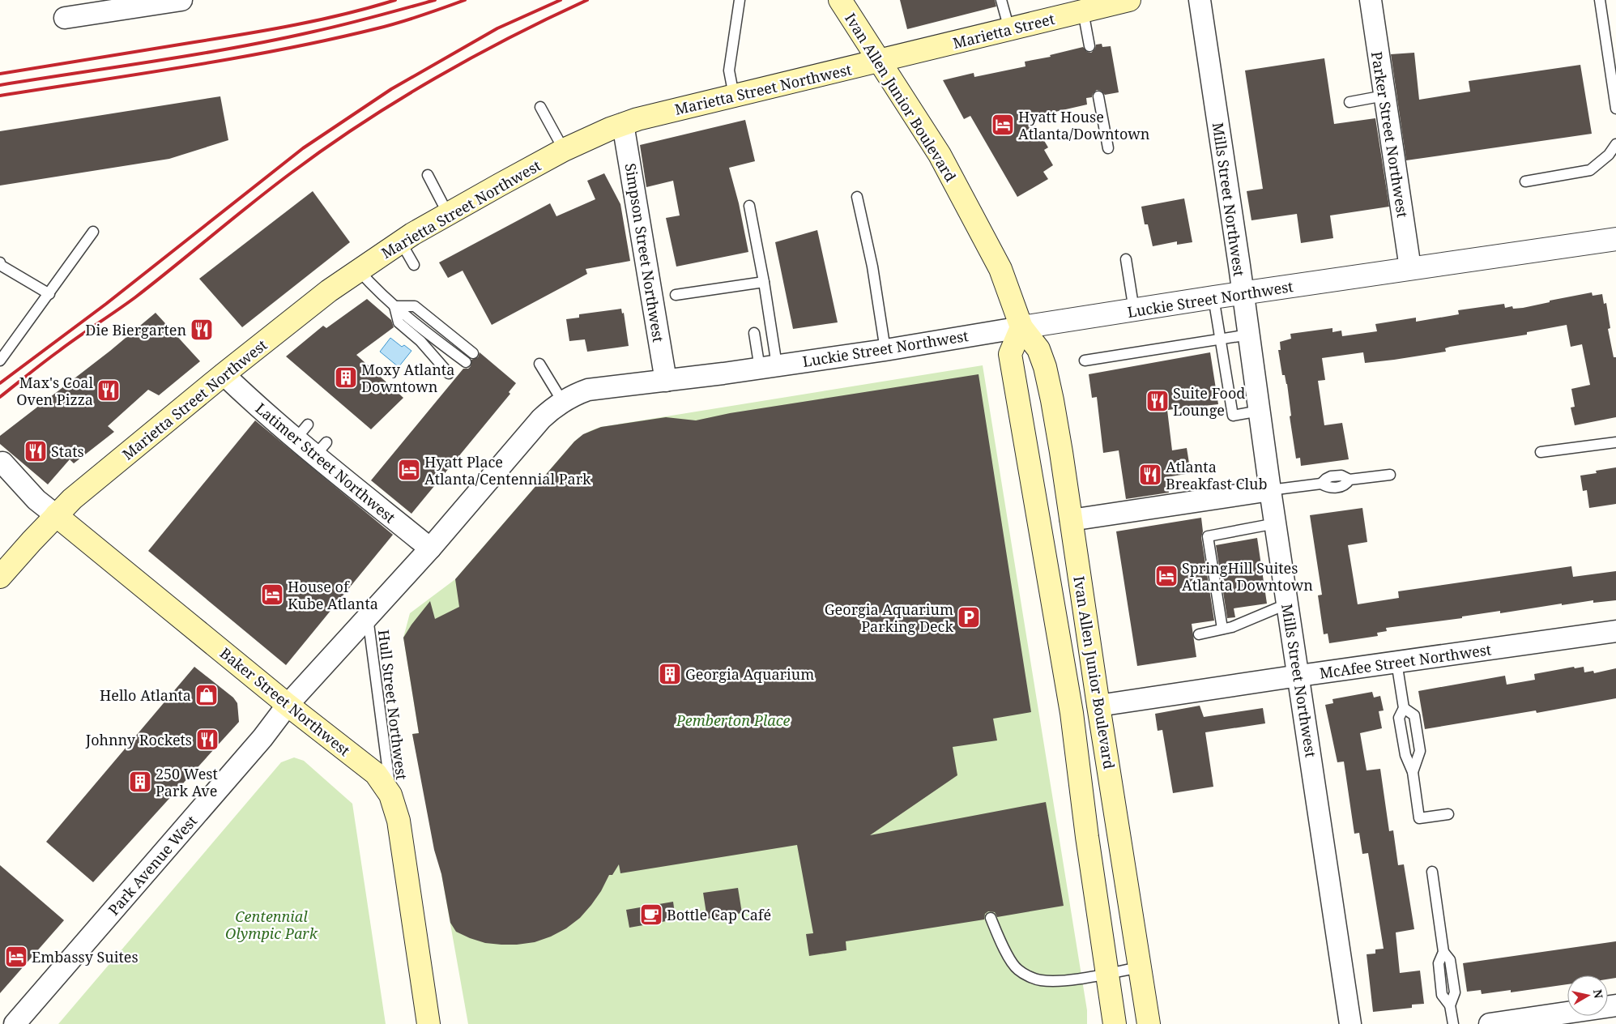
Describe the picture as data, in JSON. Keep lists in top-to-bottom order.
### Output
{
  "streets": {
    "main road": [
      "Marietta Street",
      "Marietta Street Northwest",
      "Ivan Allen Junior Boulevard",
      "Baker Street Northwest"
    ],
    "street": [
      "Parker Street Northwest",
      "Mills Street Northwest",
      "Simpson Street Northwest",
      "Luckie Street Northwest",
      "Latimer Street Northwest",
      "McAfee Street Northwest",
      "Park Avenue West"
    ],
    "lane": ["Hull Street Northwest"]
  },
  "crossings": [
    ["Marietta Street", "Marietta Street Northwest"],
    ["Marietta Street", "Ivan Allen Junior Boulevard"],
    ["Marietta Street Northwest", "Ivan Allen Junior Boulevard"],
    ["Marietta Street Northwest", "Simpson Street Northwest"],
    ["Marietta Street Northwest", "Latimer Street Northwest"],
    ["Marietta Street Northwest", "Baker Street Northwest"],
    ["Ivan Allen Junior Boulevard", "Luckie Street Northwest"],
    ["Ivan Allen Junior Boulevard", "McAfee Street Northwest"],
    ["Parker Street Northwest", "Luckie Street Northwest"],
    ["Mills Street Northwest", "Luckie Street Northwest"],
    ["Mills Street Northwest", "McAfee Street Northwest"],
    ["Simpson Street Northwest", "Luckie Street Northwest"],
    ["Luckie Street Northwest", "Latimer Street Northwest"],
    ["Luckie Street Northwest", "Baker Street Northwest"],
    ["Luckie Street Northwest", "Hull Street Northwest"],
    ["Luckie Street Northwest", "Park Avenue West"],
    ["Baker Street Northwest", "Hull Street Northwest"],
    ["Baker Street Northwest", "Park Avenue West"]
  ],
  "parks": ["Pemberton Place", "Centennial Olympic Park"],
  "places": {
    "hotel": [
      "Hyatt House Atlanta/Downtown",
      "Hyatt Place Atlanta/Centennial Park",
      "SpringHill Suites Atlanta Downtown",
      "House of Kube Atlanta",
      "Embassy Suites"
    ],
    "restaurant": [
      "Die Biergarten",
      "Max's Coal Oven Pizza",
      "Suite Food Lounge",
      "Stats",
      "Atlanta Breakfast Club",
      "Johnny Rockets"
    ],
    "building": ["Moxy Atlanta Downtown", "Georgia Aquarium", "250 West Park Ave"],
    "parking": ["Georgia Aquarium Parking Deck"],
    "shop": ["Hello Atlanta"],
    "cafe": ["Bottle Cap Café"]
  },
  "north": "right"
}
